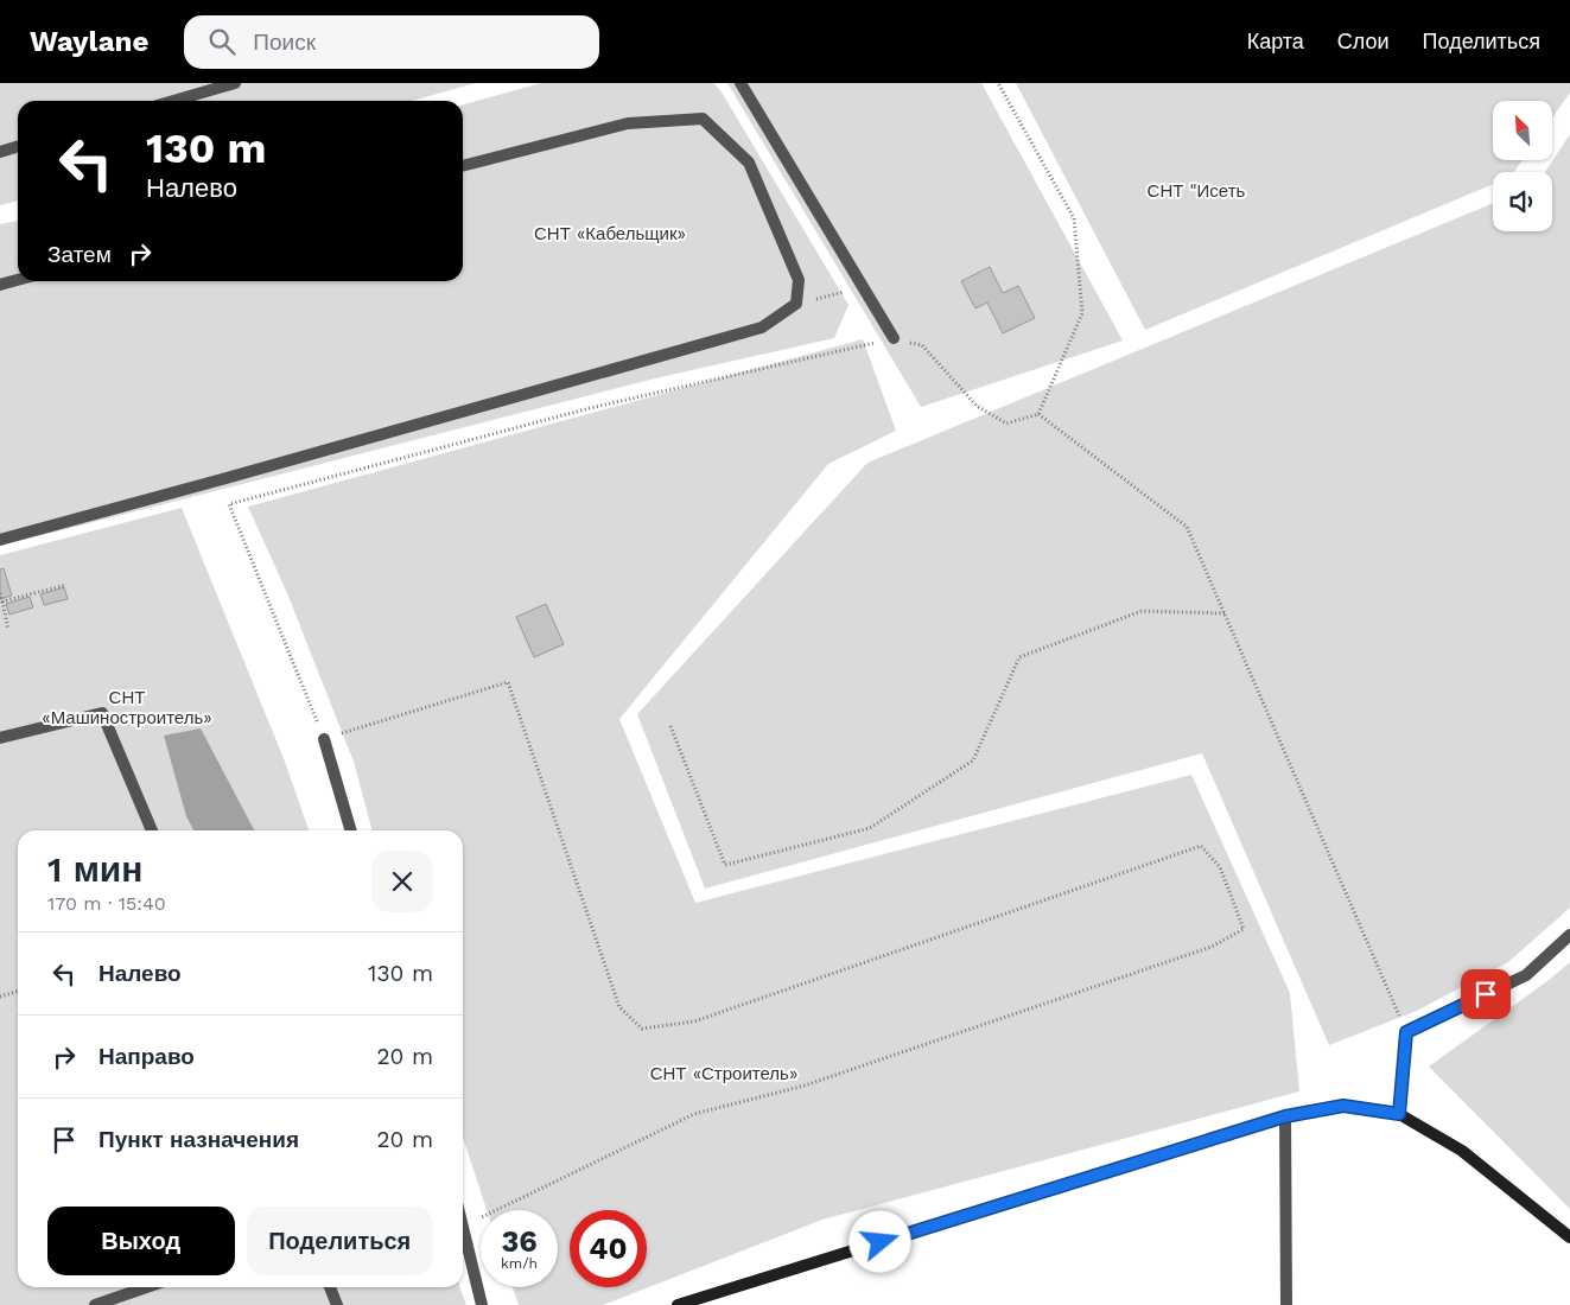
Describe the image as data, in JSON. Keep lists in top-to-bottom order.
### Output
{
  "parks": [
    "СНТ \"Исеть",
    "СНТ «Кабельщик»",
    "СНТ «Машиностроитель»",
    "СНТ «Строитель»"
  ],
  "north": "top left",
  "page": {
    "header": "Waylane",
    "search": "Поиск",
    "nav": ["Карта", "Слои", "Поделиться"],
    "turn": ["130 m", "Налево"],
    "then": "Затем",
    "heading": ["1 мин", "170 m · 15:40"],
    "list": [
      {
        "name": "Налево",
        "value": "130 m"
      },
      {
        "name": "Направо",
        "value": "20 m"
      },
      {
        "name": "Пункт назначения",
        "value": "20 m"
      }
    ],
    "buttons": ["Выход", "Поделиться"],
    "speed": "36 km/h",
    "limit": "40"
  }
}
